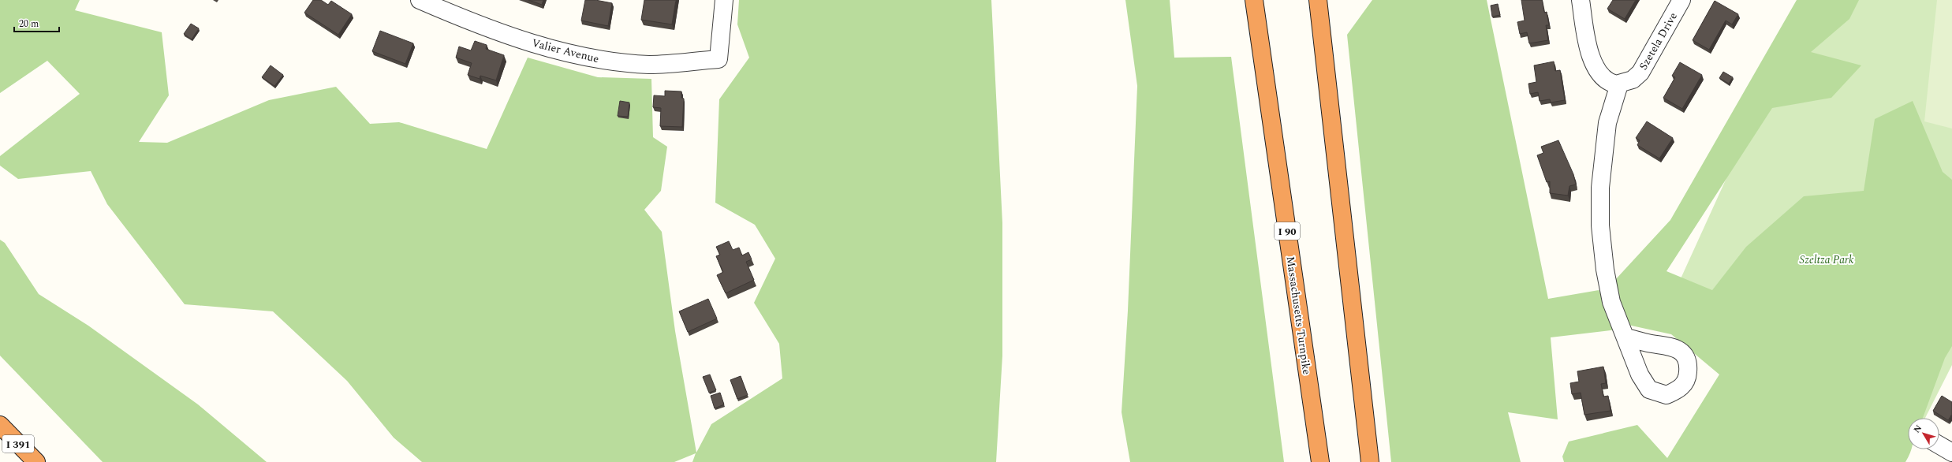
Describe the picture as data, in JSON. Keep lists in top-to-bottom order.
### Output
{
  "streets": {
    "highway": ["I 90", "Massachusetts Turnpike", "I 391"],
    "street": ["Szetela Drive", "Valier Avenue"]
  },
  "parks": ["Szeltza Park"],
  "scale_bar": "20 m",
  "north": "top left"
}
